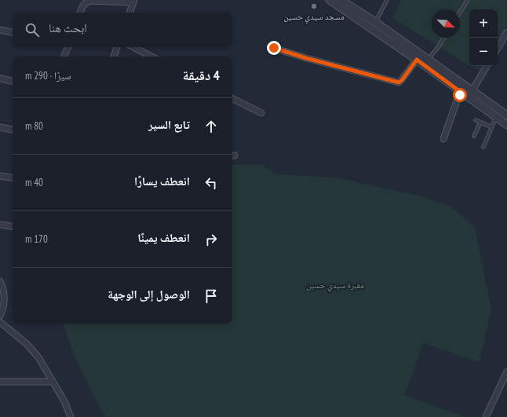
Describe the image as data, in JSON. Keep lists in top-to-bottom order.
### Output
{
  "parks": ["مقبرة سيدي حسين"],
  "places": ["مسجد سيدي حسين"],
  "north": "bottom right",
  "page": {
    "map_buttons": ["+", "−"],
    "search": "ابحث هنا",
    "heading": ["4 دقيقة", "سيرًا · 290 m"],
    "list": [
      ["تابع السير", "80 m"],
      ["انعطف يسارًا", "40 m"],
      ["انعطف يمينًا", "170 m"],
      "الوصول إلى الوجهة"
    ]
  }
}
